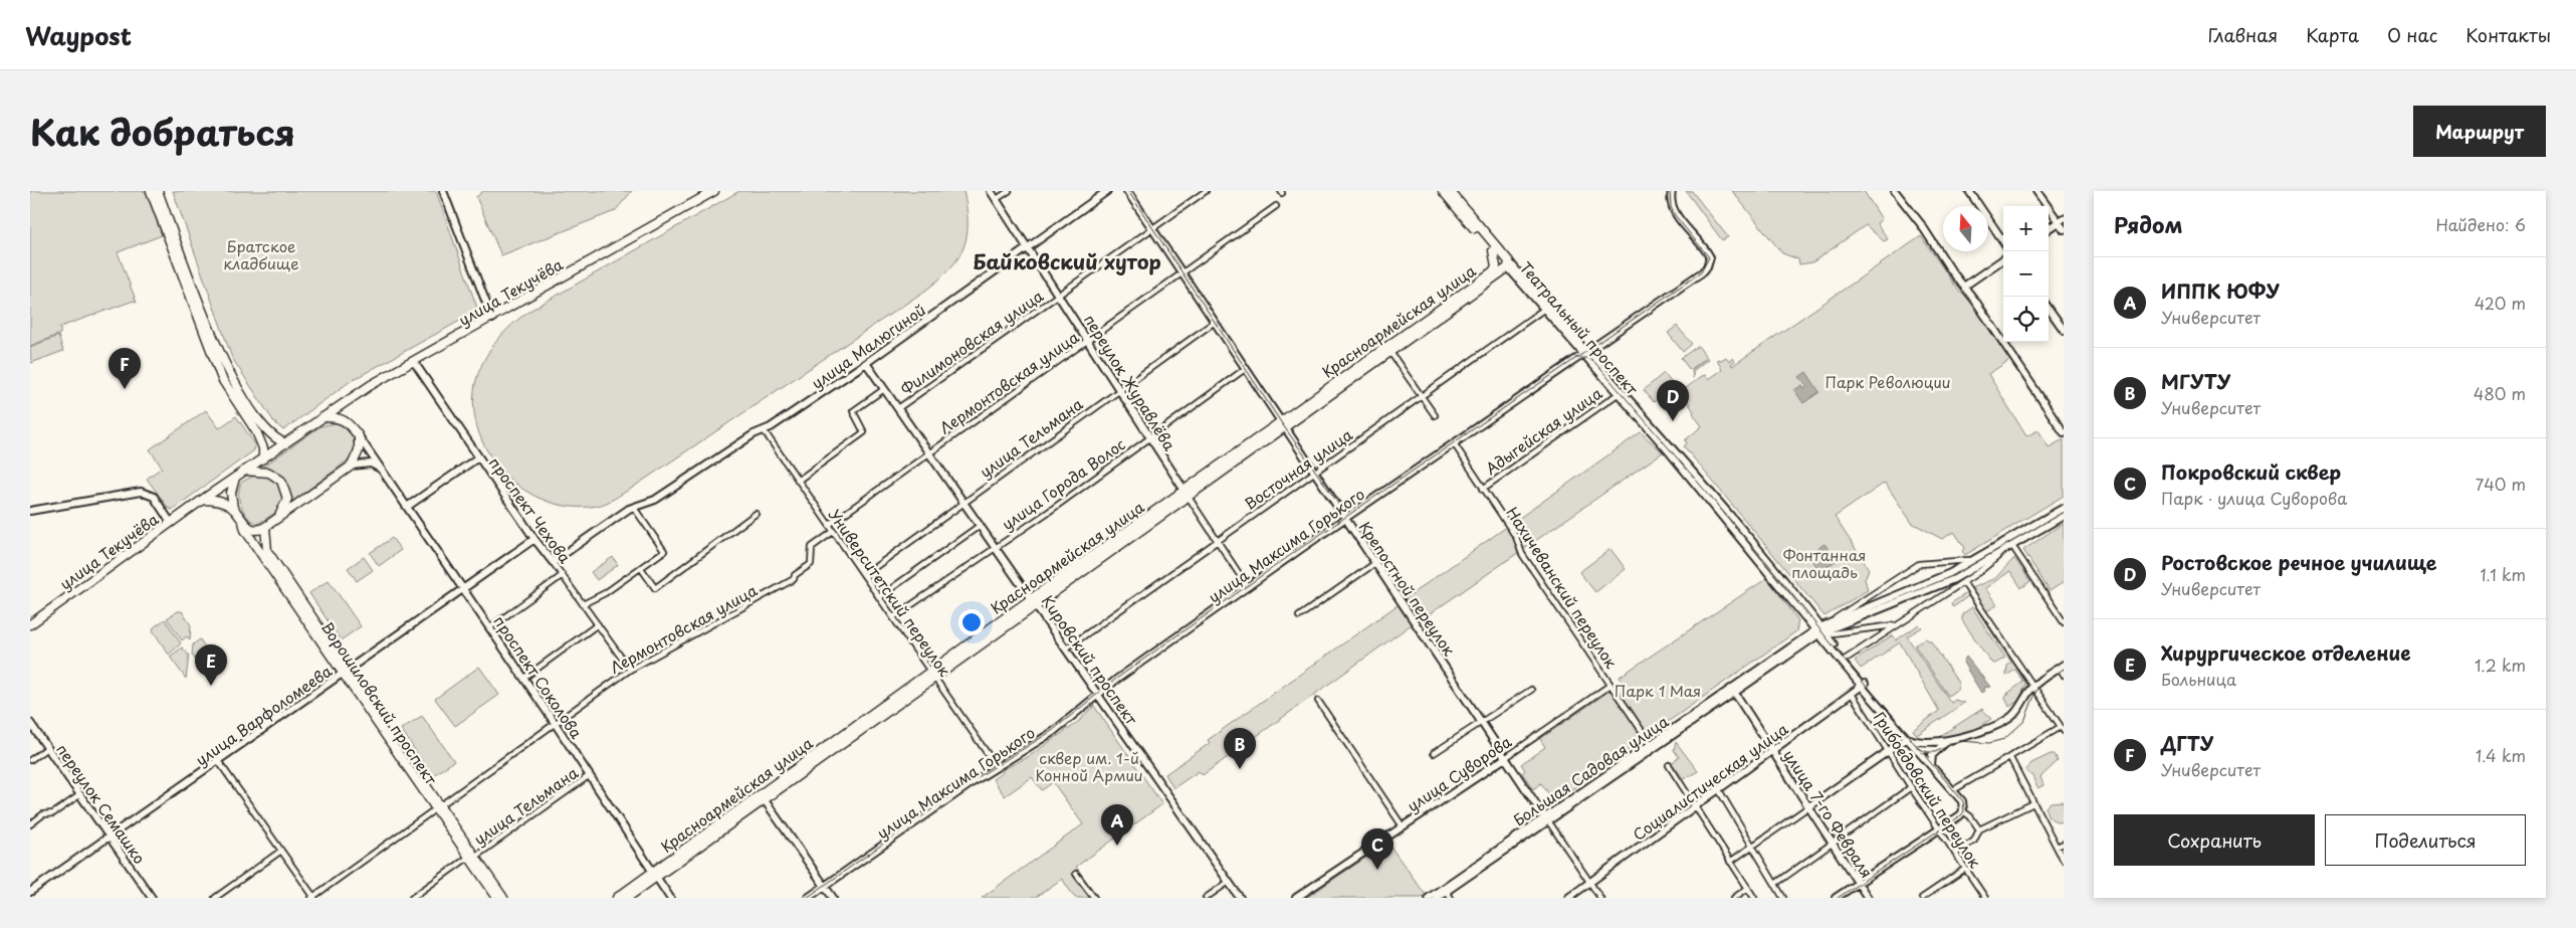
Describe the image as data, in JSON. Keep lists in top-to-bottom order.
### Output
{
  "streets": {
    "main road": [
      "улица Текучёва",
      "Красноармейская улица",
      "Театральный проспект",
      "улица Малюгиной",
      "переулок Журавлёва",
      "проспект Чехова",
      "улица Максима Горького",
      "Крепостной переулок",
      "Кировский проспект",
      "проспект Соколова",
      "Ворошиловский проспект",
      "улица Варфоломеева",
      "Большая Садовая улица",
      "улица Суворова",
      "Социалистическая улица",
      "переулок Семашко",
      "улица 7-го Февраля"
    ],
    "street": [
      "Филимоновская улица",
      "Лермонтовская улица",
      "Адыгейская улица",
      "улица Тельмана",
      "Восточная улица",
      "улица Города Волос",
      "Нахичеванский переулок",
      "Университетский переулок",
      "Грибоедовский переулок"
    ]
  },
  "crossings": [
    ["улица Текучёва", "проспект Чехова"],
    ["улица Текучёва", "Ворошиловский проспект"],
    ["Красноармейская улица", "Театральный проспект"],
    ["Красноармейская улица", "переулок Журавлёва"],
    ["Красноармейская улица", "Крепостной переулок"],
    ["Красноармейская улица", "Университетский переулок"],
    ["Красноармейская улица", "Кировский проспект"],
    ["Красноармейская улица", "проспект Соколова"],
    ["Театральный проспект", "Адыгейская улица"],
    ["Театральный проспект", "Восточная улица"],
    ["Театральный проспект", "улица Максима Горького"],
    ["Театральный проспект", "Большая Садовая улица"],
    ["Театральный проспект", "Социалистическая улица"],
    ["Филимоновская улица", "переулок Журавлёва"],
    ["Филимоновская улица", "Крепостной переулок"],
    ["Филимоновская улица", "Университетский переулок"],
    ["Филимоновская улица", "Кировский проспект"],
    ["улица Малюгиной", "переулок Журавлёва"],
    ["улица Малюгиной", "проспект Чехова"],
    ["улица Малюгиной", "Университетский переулок"],
    ["улица Малюгиной", "Кировский проспект"],
    ["Лермонтовская улица", "переулок Журавлёва"],
    ["Лермонтовская улица", "проспект Чехова"],
    ["Лермонтовская улица", "Крепостной переулок"],
    ["Лермонтовская улица", "Университетский переулок"],
    ["Лермонтовская улица", "Кировский проспект"],
    ["Лермонтовская улица", "проспект Соколова"],
    ["Лермонтовская улица", "Ворошиловский проспект"],
    ["переулок Журавлёва", "улица Тельмана"],
    ["переулок Журавлёва", "Восточная улица"],
    ["переулок Журавлёва", "улица Города Волос"],
    ["переулок Журавлёва", "улица Максима Горького"],
    ["Адыгейская улица", "Нахичеванский переулок"],
    ["улица Тельмана", "Крепостной переулок"],
    ["улица Тельмана", "Университетский переулок"],
    ["улица Тельмана", "Кировский проспект"],
    ["улица Тельмана", "проспект Соколова"],
    ["улица Тельмана", "Ворошиловский проспект"],
    ["Восточная улица", "Крепостной переулок"],
    ["Восточная улица", "Кировский проспект"],
    ["улица Города Волос", "Крепостной переулок"],
    ["улица Города Волос", "Университетский переулок"],
    ["улица Города Волос", "Кировский проспект"],
    ["проспект Чехова", "улица Варфоломеева"],
    ["улица Максима Горького", "Нахичеванский переулок"],
    ["улица Максима Горького", "Крепостной переулок"],
    ["улица Максима Горького", "Университетский переулок"],
    ["улица Максима Горького", "Кировский проспект"],
    ["Нахичеванский переулок", "Большая Садовая улица"],
    ["Нахичеванский переулок", "улица Суворова"],
    ["Крепостной переулок", "Большая Садовая улица"],
    ["Крепостной переулок", "улица Суворова"],
    ["Крепостной переулок", "Социалистическая улица"],
    ["проспект Соколова", "улица Варфоломеева"],
    ["Ворошиловский проспект", "улица Варфоломеева"],
    ["улица Варфоломеева", "переулок Семашко"],
    ["Большая Садовая улица", "улица 7-го Февраля"],
    ["Социалистическая улица", "Грибоедовский переулок"],
    ["Социалистическая улица", "улица 7-го Февраля"]
  ],
  "districts": ["Байковский хутор"],
  "parks": [
    "Братское кладбище",
    "Парк Революции",
    "Фонтанная площадь",
    "Парк 1 Мая",
    "сквер им. 1-й Конной Армии"
  ],
  "north": "top",
  "page": {
    "header": "Waypost",
    "nav": [
      "Главная",
      "Карта",
      "О нас",
      "Контакты"
    ],
    "title": "Как добраться",
    "buttons": [
      "Маршрут",
      ["Сохранить", "Поделиться"]
    ],
    "heading": ["Рядом", "Найдено: 6"],
    "map_buttons": ["+", "−"],
    "list": [
      {
        "mark": "A",
        "name": "ИППК ЮФУ",
        "note": "Университет",
        "value": "420 m"
      },
      {
        "mark": "B",
        "name": "МГУТУ",
        "note": "Университет",
        "value": "480 m"
      },
      {
        "mark": "C",
        "name": "Покровский сквер",
        "note": "Парк · улица Суворова",
        "value": "740 m"
      },
      {
        "mark": "D",
        "name": "Ростовское речное училище",
        "note": "Университет",
        "value": "1.1 km"
      },
      {
        "mark": "E",
        "name": "Хирургическое отделение",
        "note": "Больница",
        "value": "1.2 km"
      },
      {
        "mark": "F",
        "name": "ДГТУ",
        "note": "Университет",
        "value": "1.4 km"
      }
    ],
    "pins": [
      "F",
      "D",
      "E",
      "B",
      "A",
      "C"
    ]
  }
}
